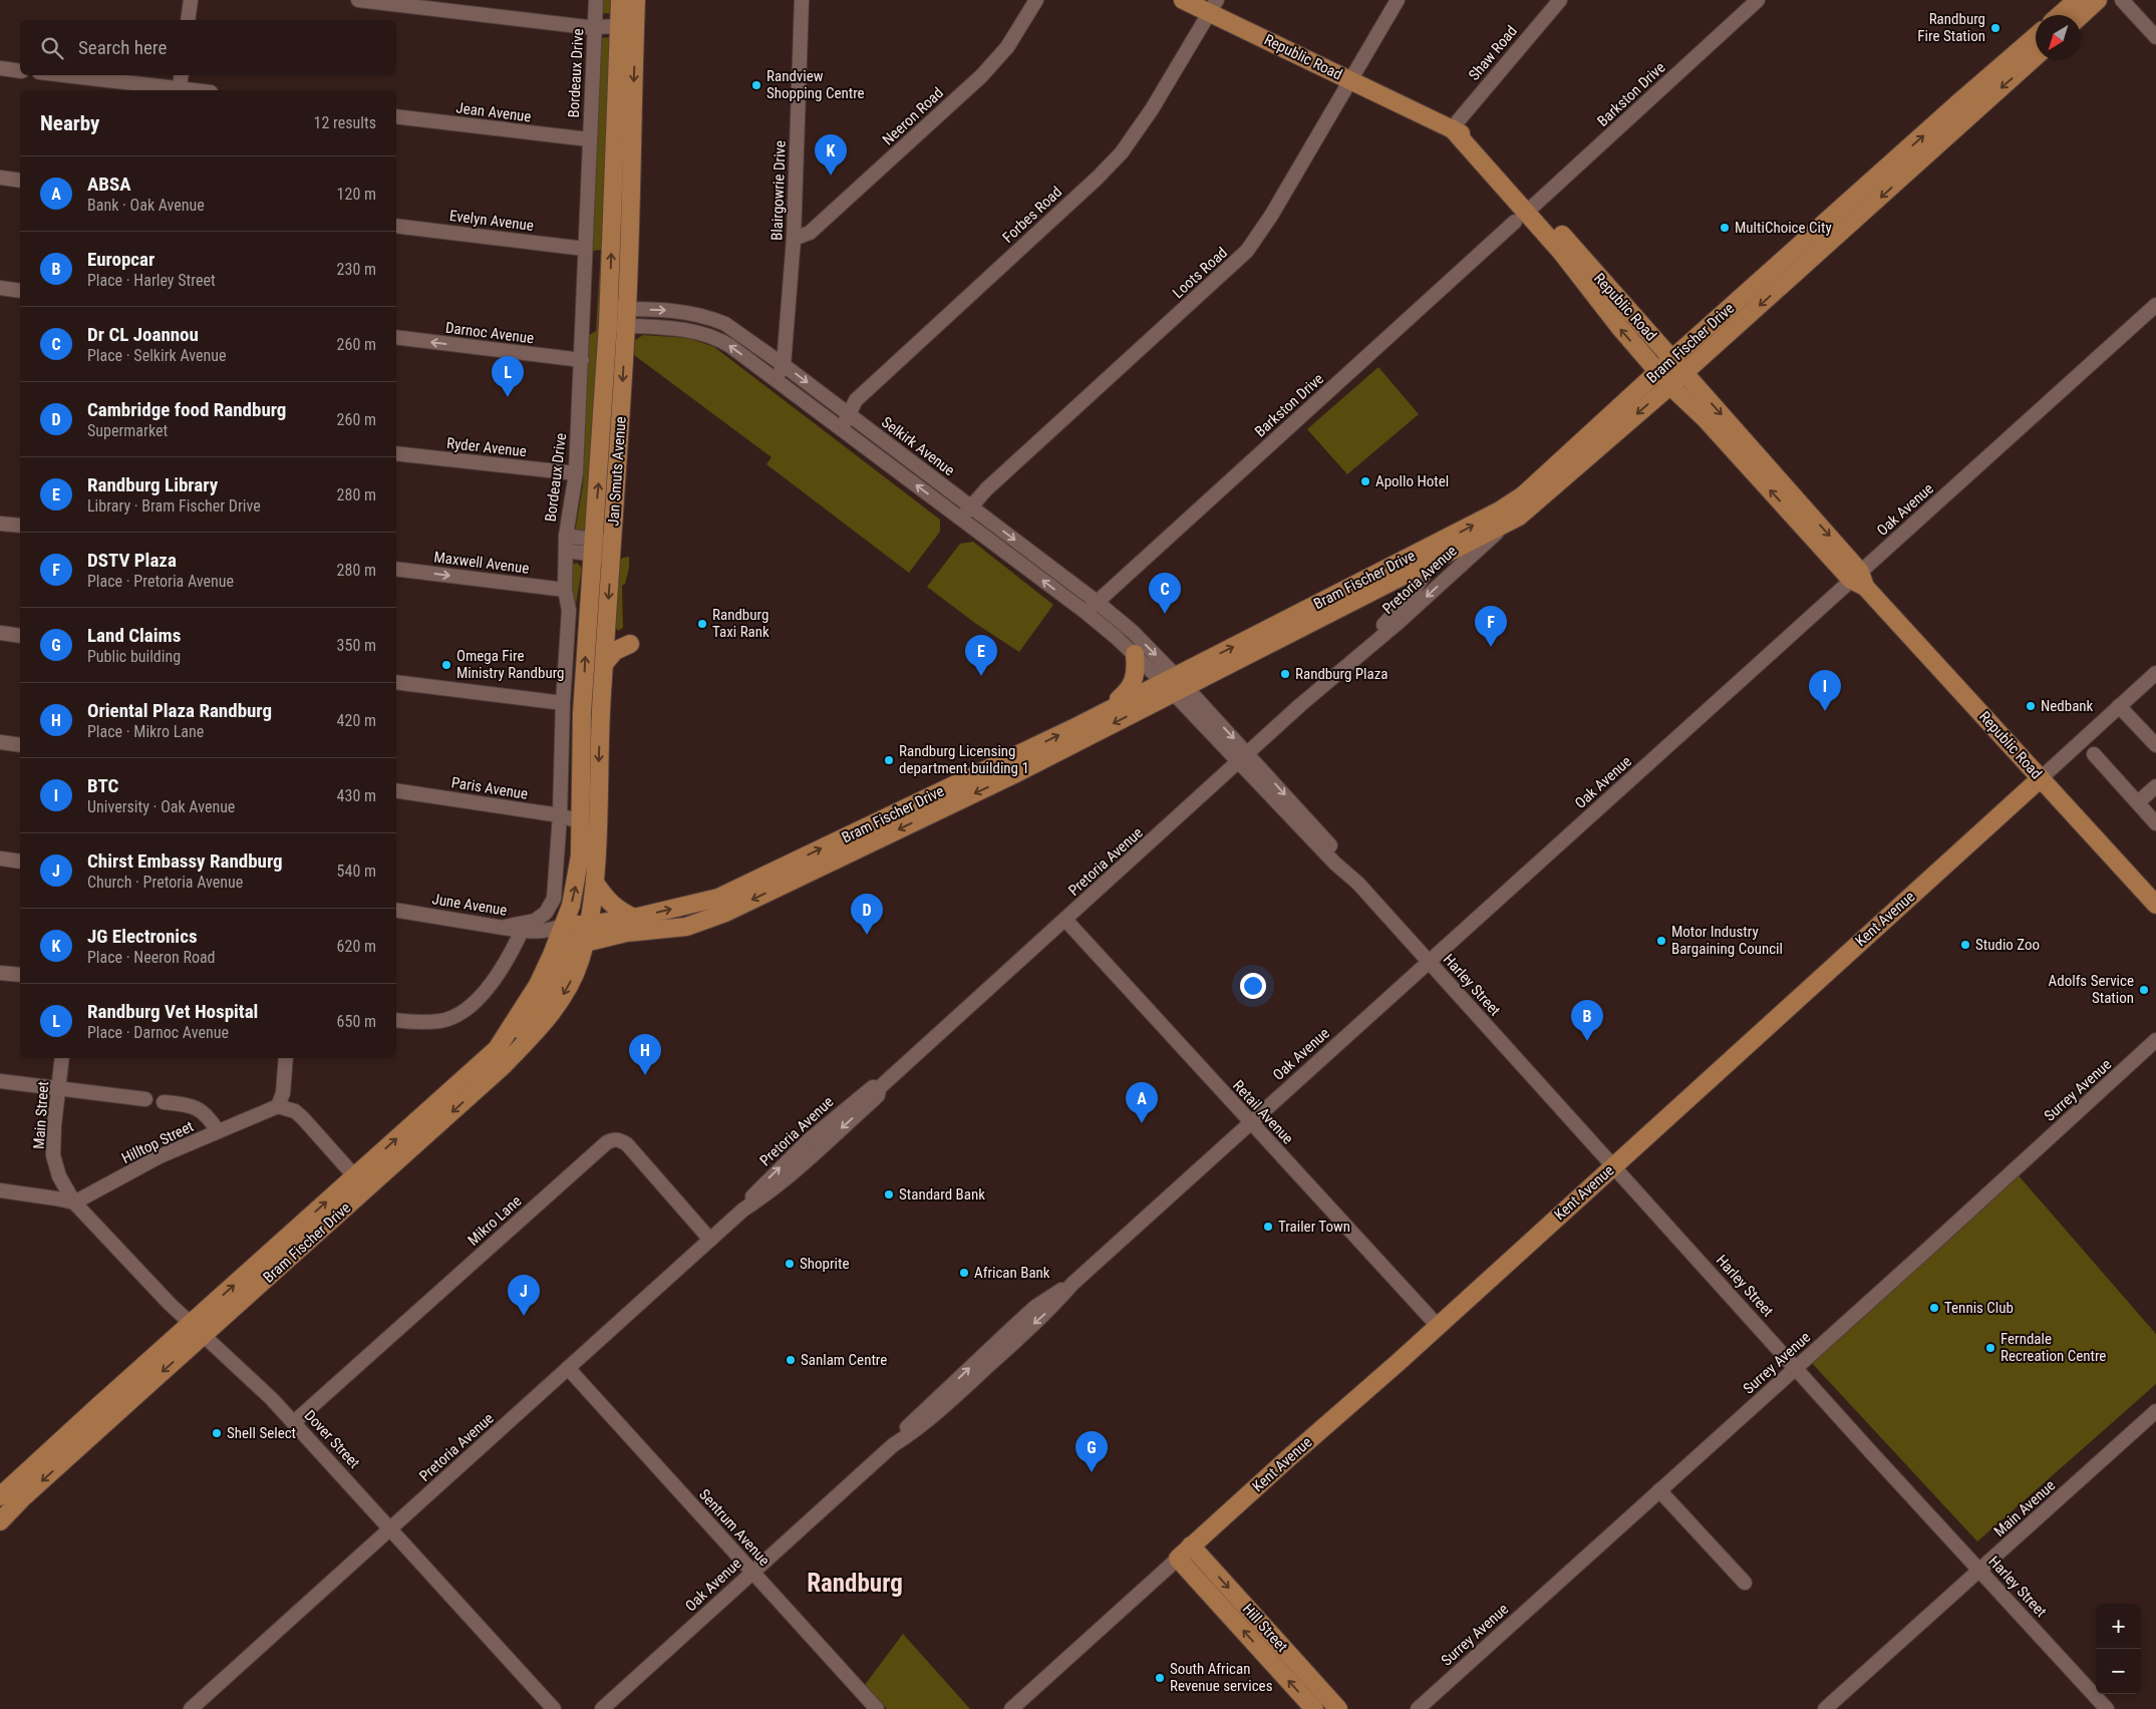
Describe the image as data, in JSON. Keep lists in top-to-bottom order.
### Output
{
  "streets": {
    "main road": [
      "Republic Road",
      "Bram Fischer Drive",
      "Jan Smuts Avenue",
      "Kent Avenue",
      "Hill Street"
    ],
    "street": [
      "Shaw Road",
      "Bordeaux Drive",
      "Barkston Drive",
      "Jean Avenue",
      "Neeron Road",
      "Blairgowrie Drive",
      "Forbes Road",
      "Evelyn Avenue",
      "Loots Road",
      "Darnoc Avenue",
      "Selkirk Avenue",
      "Ryder Avenue",
      "Oak Avenue",
      "Maxwell Avenue",
      "Pretoria Avenue",
      "Paris Avenue",
      "June Avenue",
      "Harley Street",
      "Surrey Avenue",
      "Retail Avenue",
      "Main Street",
      "Hilltop Street",
      "Mikro Lane",
      "Dover Street",
      "Main Avenue",
      "Sentrum Avenue"
    ]
  },
  "crossings": [
    ["Shaw Road", "Republic Road"],
    ["Republic Road", "Barkston Drive"],
    ["Republic Road", "Forbes Road"],
    ["Republic Road", "Loots Road"],
    ["Republic Road", "Bram Fischer Drive"],
    ["Republic Road", "Oak Avenue"],
    ["Republic Road", "Kent Avenue"],
    ["Bordeaux Drive", "Jean Avenue"],
    ["Bordeaux Drive", "Evelyn Avenue"],
    ["Bordeaux Drive", "Darnoc Avenue"],
    ["Bordeaux Drive", "Ryder Avenue"],
    ["Bordeaux Drive", "Maxwell Avenue"],
    ["Bordeaux Drive", "Paris Avenue"],
    ["Bordeaux Drive", "June Avenue"],
    ["Barkston Drive", "Selkirk Avenue"],
    ["Neeron Road", "Blairgowrie Drive"],
    ["Blairgowrie Drive", "Selkirk Avenue"],
    ["Forbes Road", "Selkirk Avenue"],
    ["Loots Road", "Selkirk Avenue"],
    ["Bram Fischer Drive", "Selkirk Avenue"],
    ["Bram Fischer Drive", "Jan Smuts Avenue"],
    ["Bram Fischer Drive", "Pretoria Avenue"],
    ["Bram Fischer Drive", "June Avenue"],
    ["Bram Fischer Drive", "Harley Street"],
    ["Bram Fischer Drive", "Dover Street"],
    ["Selkirk Avenue", "Jan Smuts Avenue"],
    ["Selkirk Avenue", "Harley Street"],
    ["Jan Smuts Avenue", "Paris Avenue"],
    ["Jan Smuts Avenue", "June Avenue"],
    ["Oak Avenue", "Harley Street"],
    ["Oak Avenue", "Retail Avenue"],
    ["Oak Avenue", "Sentrum Avenue"],
    ["Pretoria Avenue", "Harley Street"],
    ["Pretoria Avenue", "Retail Avenue"],
    ["Pretoria Avenue", "Mikro Lane"],
    ["Pretoria Avenue", "Dover Street"],
    ["Pretoria Avenue", "Sentrum Avenue"],
    ["Kent Avenue", "Harley Street"],
    ["Kent Avenue", "Retail Avenue"],
    ["Kent Avenue", "Hill Street"],
    ["Harley Street", "Surrey Avenue"],
    ["Harley Street", "Main Avenue"],
    ["Main Street", "Hilltop Street"],
    ["Main Street", "Dover Street"],
    ["Hilltop Street", "Dover Street"],
    ["Mikro Lane", "Dover Street"]
  ],
  "one_way": ["Darnoc Avenue"],
  "districts": ["Randburg"],
  "places": [
    "Randburg Fire Station",
    "Randview Shopping Centre",
    "MultiChoice City",
    "Apollo Hotel",
    "Randburg Taxi Rank",
    "Omega Fire Ministry Randburg",
    "Randburg Plaza",
    "Nedbank",
    "Randburg Licensing department building 1",
    "Motor Industry Bargaining Council",
    "Studio Zoo",
    "Adolfs Service Station",
    "Standard Bank",
    "Trailer Town",
    "Shoprite",
    "African Bank",
    "Tennis Club",
    "Ferndale Recreation Centre",
    "Sanlam Centre",
    "Shell Select",
    "South African Revenue services"
  ],
  "north": "bottom left",
  "page": {
    "search": "Search here",
    "heading": ["Nearby", "12 results"],
    "pins": [
      "K",
      "L",
      "C",
      "F",
      "E",
      "I",
      "D",
      "B",
      "H",
      "A",
      "J",
      "G"
    ],
    "list": [
      {
        "mark": "A",
        "name": "ABSA",
        "note": "Bank · Oak Avenue",
        "value": "120 m"
      },
      {
        "mark": "B",
        "name": "Europcar",
        "note": "Place · Harley Street",
        "value": "230 m"
      },
      {
        "mark": "C",
        "name": "Dr CL Joannou",
        "note": "Place · Selkirk Avenue",
        "value": "260 m"
      },
      {
        "mark": "D",
        "name": "Cambridge food Randburg",
        "note": "Supermarket",
        "value": "260 m"
      },
      {
        "mark": "E",
        "name": "Randburg Library",
        "note": "Library · Bram Fischer Drive",
        "value": "280 m"
      },
      {
        "mark": "F",
        "name": "DSTV Plaza",
        "note": "Place · Pretoria Avenue",
        "value": "280 m"
      },
      {
        "mark": "G",
        "name": "Land Claims",
        "note": "Public building",
        "value": "350 m"
      },
      {
        "mark": "H",
        "name": "Oriental Plaza Randburg",
        "note": "Place · Mikro Lane",
        "value": "420 m"
      },
      {
        "mark": "I",
        "name": "BTC",
        "note": "University · Oak Avenue",
        "value": "430 m"
      },
      {
        "mark": "J",
        "name": "Chirst Embassy Randburg",
        "note": "Church · Pretoria Avenue",
        "value": "540 m"
      },
      {
        "mark": "K",
        "name": "JG Electronics",
        "note": "Place · Neeron Road",
        "value": "620 m"
      },
      {
        "mark": "L",
        "name": "Randburg Vet Hospital",
        "note": "Place · Darnoc Avenue",
        "value": "650 m"
      }
    ],
    "map_buttons": ["+", "−"]
  }
}
